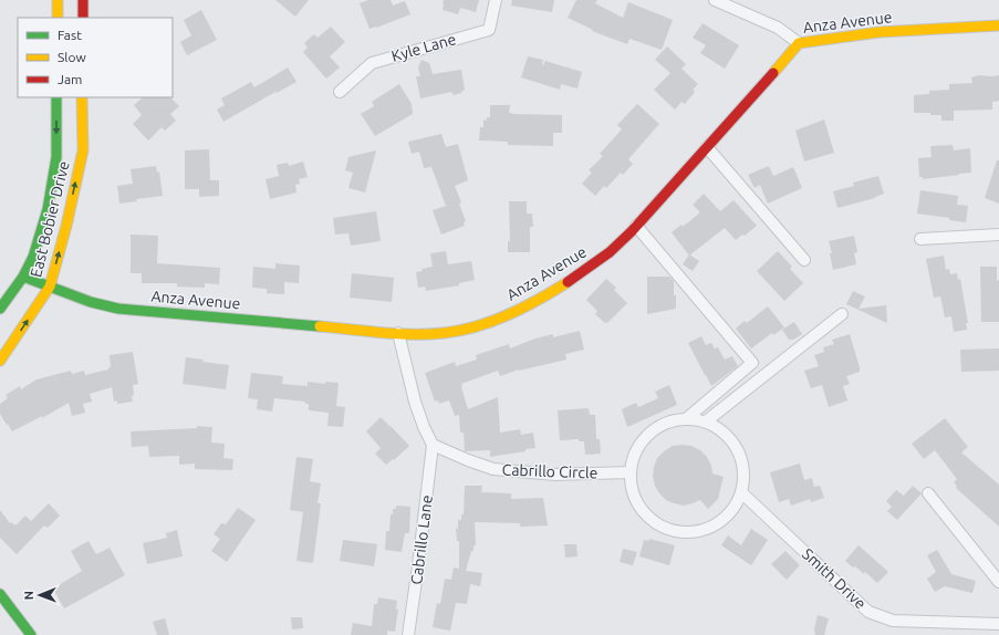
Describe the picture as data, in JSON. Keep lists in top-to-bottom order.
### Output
{
  "streets": {
    "street": [
      "Anza Avenue",
      "Kyle Lane",
      "East Bobier Drive",
      "Cabrillo Circle",
      "Cabrillo Lane",
      "Smith Drive"
    ]
  },
  "crossings": [
    ["Anza Avenue", "East Bobier Drive"],
    ["Cabrillo Circle", "Cabrillo Lane"],
    ["Cabrillo Circle", "Smith Drive"]
  ],
  "legend": ["Fast", "Slow", "Jam"],
  "north": "left"
}
